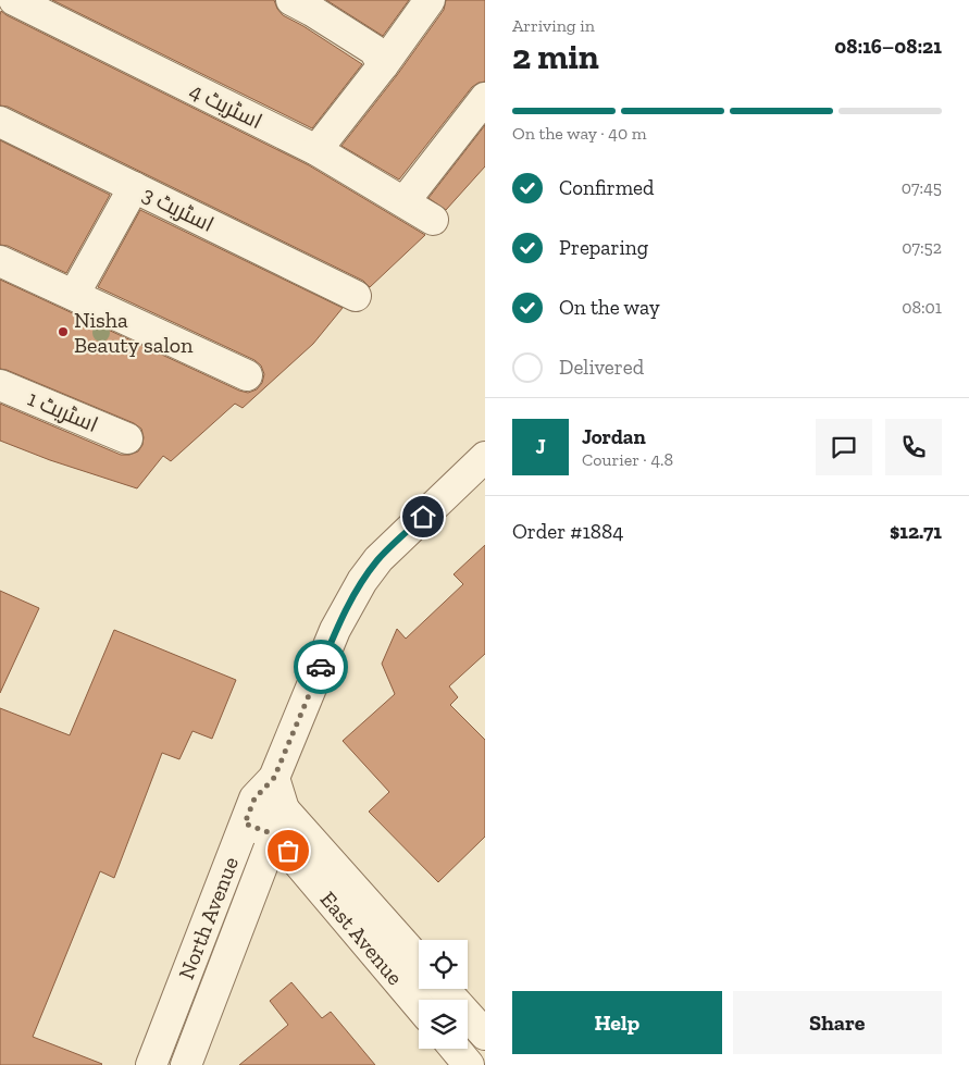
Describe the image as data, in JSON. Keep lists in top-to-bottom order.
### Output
{
  "streets": {
    "street": [
      "اسٹریٹ 4",
      "اسٹریٹ 3",
      "اسٹریٹ 1",
      "North Avenue",
      "East Avenue"
    ]
  },
  "crossings": [
    ["North Avenue", "East Avenue"]
  ],
  "places": ["Nisha Beauty salon"],
  "page": {
    "heading": ["2 min", "Arriving in", "08:16–08:21"],
    "panel": [
      "Jordan",
      "Courier · 4.8",
      "Order #1884",
      "$12.71"
    ],
    "bar": "On the way · 40 m",
    "list": [
      ["Confirmed", "07:45"],
      ["Preparing", "07:52"],
      ["On the way", "08:01"],
      "Delivered"
    ],
    "round": "J",
    "buttons": ["Help", "Share"]
  }
}
